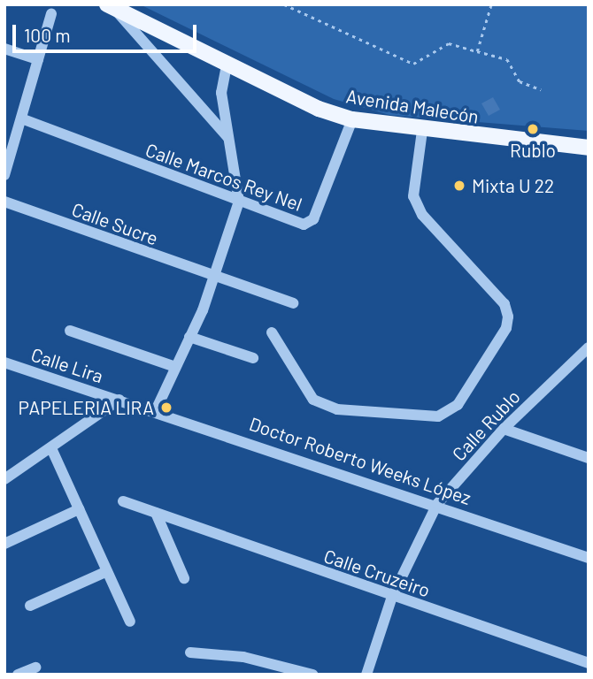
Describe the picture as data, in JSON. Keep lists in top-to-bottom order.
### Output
{
  "streets": {
    "main road": ["Avenida Malecón"],
    "street": [
      "Calle Marcos Rey Nel",
      "Calle Sucre",
      "Calle Lira",
      "Calle Rublo",
      "Doctor Roberto Weeks López",
      "Calle Cruzeiro"
    ]
  },
  "crossings": [
    ["Avenida Malecón", "Calle Marcos Rey Nel"],
    ["Calle Lira", "Doctor Roberto Weeks López"],
    ["Calle Rublo", "Doctor Roberto Weeks López"],
    ["Calle Rublo", "Calle Cruzeiro"]
  ],
  "places": ["Rublo", "Mixta U 22", "PAPELERIA LIRA"],
  "scale_bar": "100 m"
}
